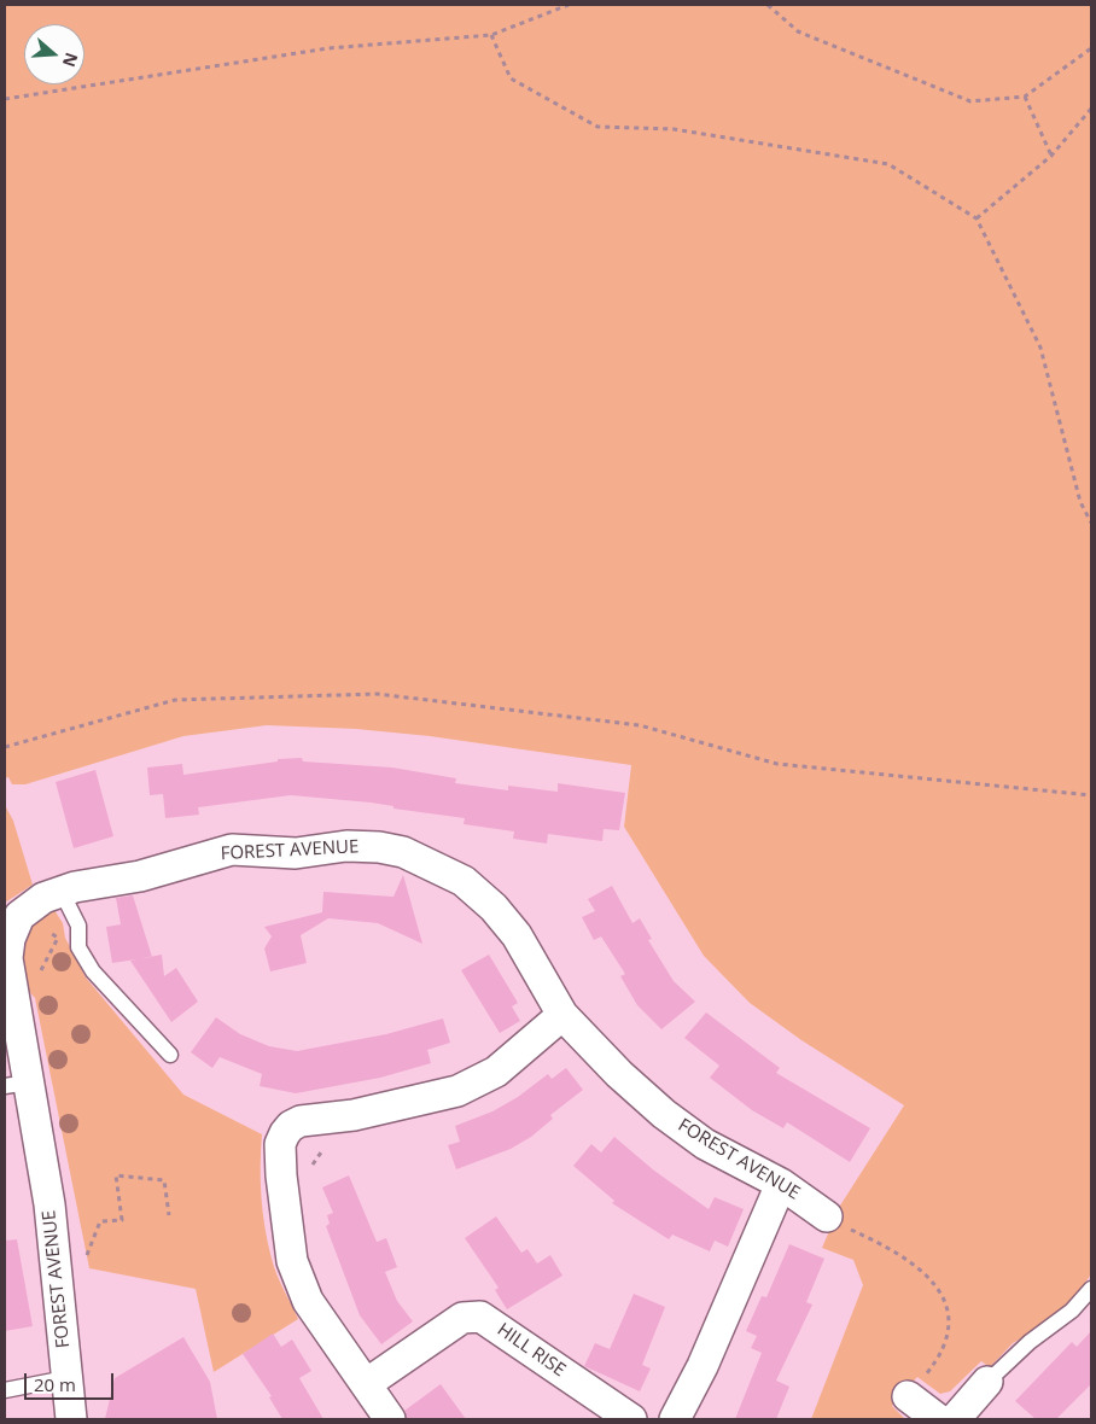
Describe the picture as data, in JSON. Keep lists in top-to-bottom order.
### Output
{
  "streets": {
    "street": ["FOREST AVENUE", "HILL RISE"]
  },
  "scale_bar": "20 m",
  "north": "right"
}
